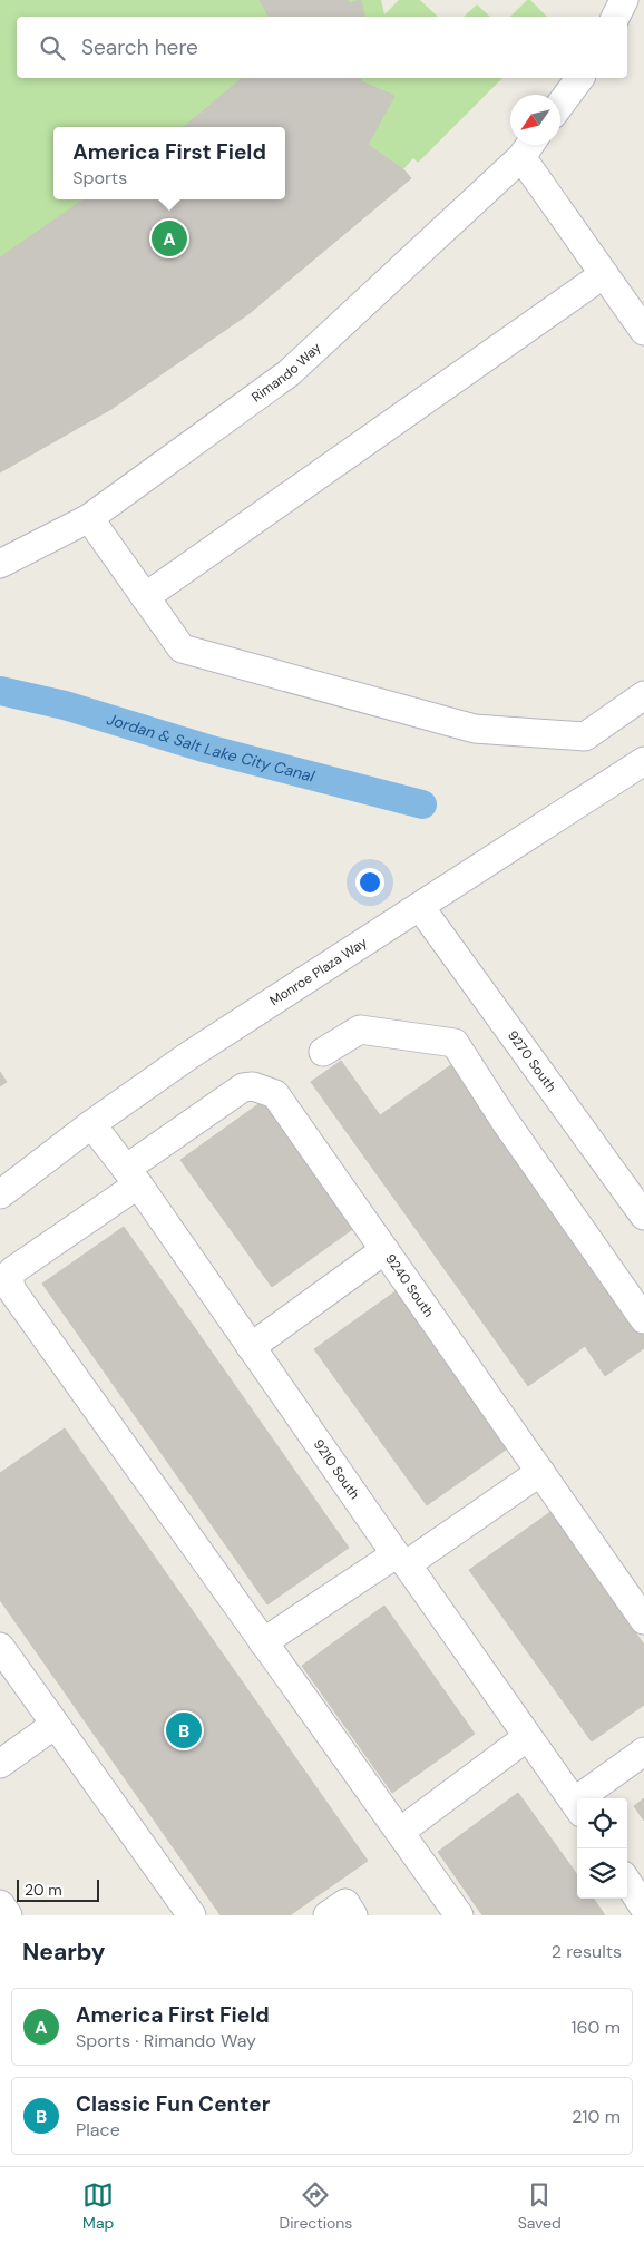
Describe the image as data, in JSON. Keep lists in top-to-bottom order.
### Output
{
  "streets": {
    "street": [
      "Rimando Way",
      "Monroe Plaza Way",
      "9270 South",
      "9240 South",
      "9210 South"
    ]
  },
  "crossings": [
    ["Monroe Plaza Way", "9270 South"],
    ["Monroe Plaza Way", "9210 South"],
    ["9240 South", "9210 South"]
  ],
  "water": ["Jordan & Salt Lake City Canal"],
  "scale_bar": "20 m",
  "north": "bottom left",
  "page": {
    "search": "Search here",
    "popup": ["America First Field", "Sports"],
    "pins": ["A", "B"],
    "scale": "20 m",
    "heading": ["Nearby", "2 results"],
    "list": [
      {
        "mark": "A",
        "name": "America First Field",
        "note": "Sports · Rimando Way",
        "value": "160 m"
      },
      {
        "mark": "B",
        "name": "Classic Fun Center",
        "note": "Place",
        "value": "210 m"
      }
    ],
    "nav": ["Map", "Directions", "Saved"]
  }
}
